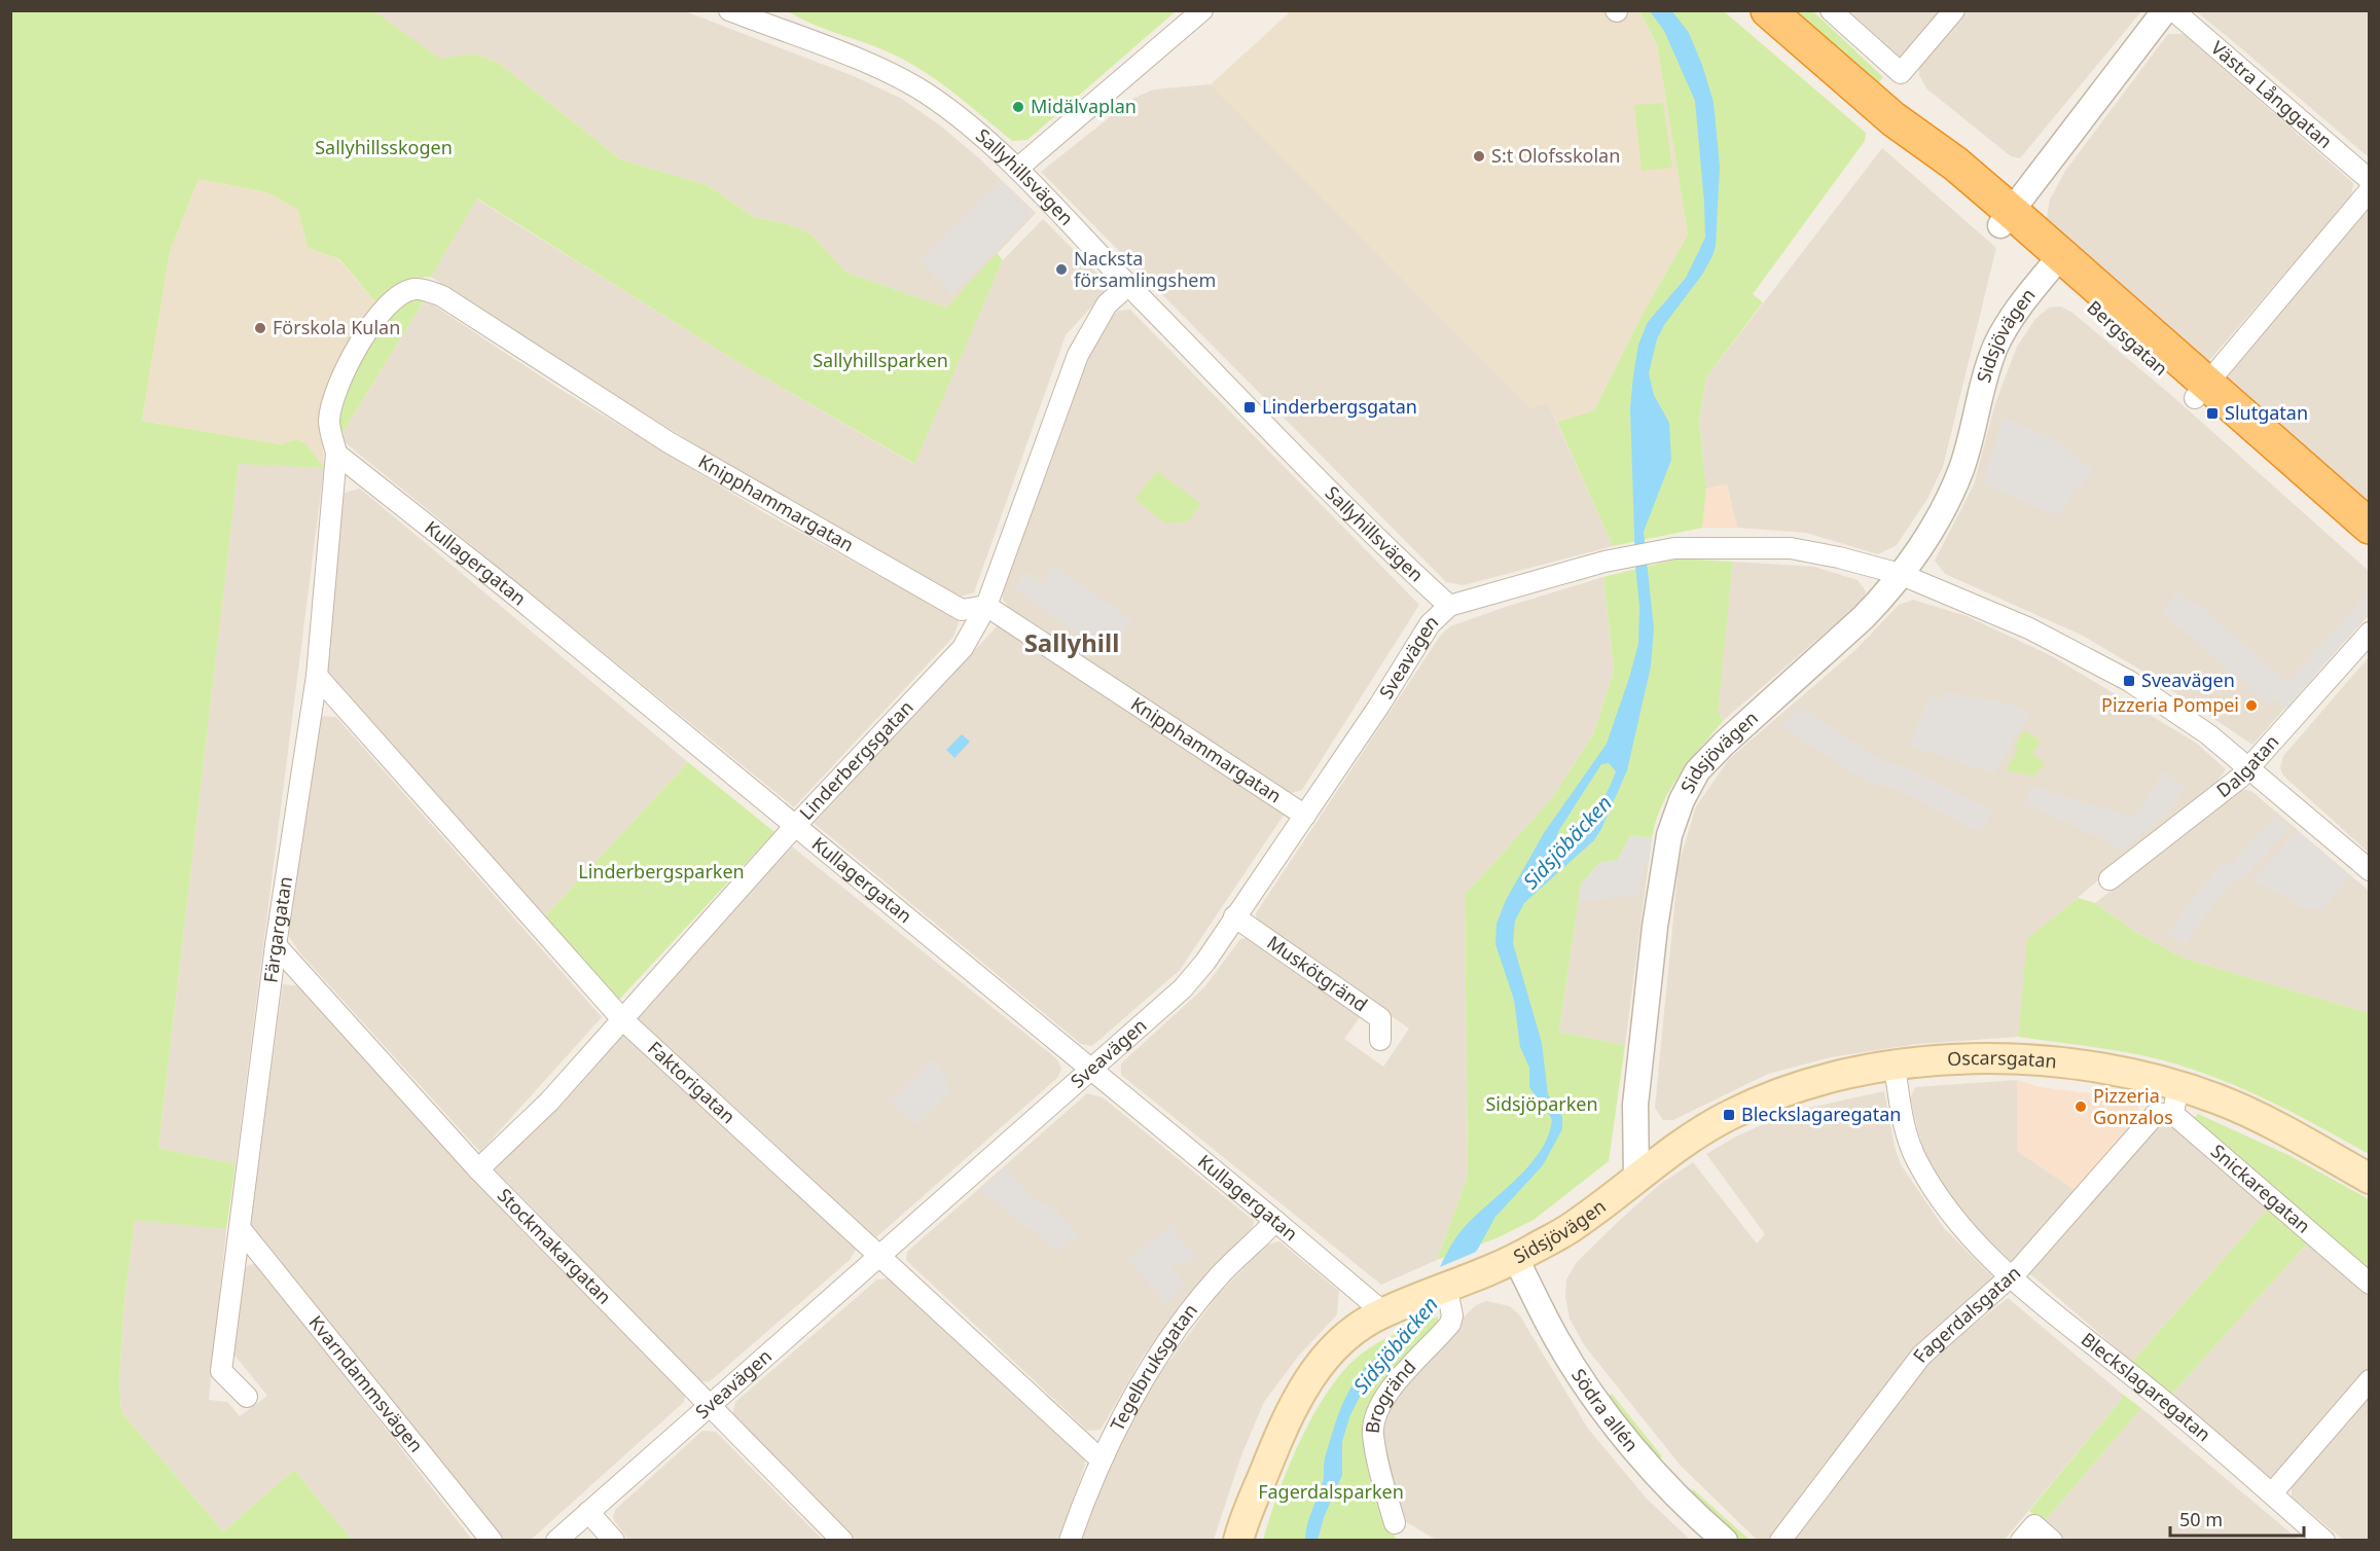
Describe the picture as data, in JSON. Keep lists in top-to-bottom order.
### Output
{
  "streets": {
    "highway": ["Bergsgatan"],
    "main road": ["Sidsjövägen", "Oscarsgatan"],
    "street": [
      "Västra Långgatan",
      "Sallyhillsvägen",
      "Knipphammargatan",
      "Kullagergatan",
      "Sveavägen",
      "Linderbergsgatan",
      "Dalgatan",
      "Färgargatan",
      "Muskötgränd",
      "Faktorigatan",
      "Snickaregatan",
      "Stockmakargatan",
      "Fagerdalsgatan",
      "Tegelbruksgatan",
      "Kvarndammsvägen",
      "Bleckslagaregatan",
      "Brogränd",
      "Södra allén"
    ]
  },
  "crossings": [
    ["Sallyhillsvägen", "Sveavägen"],
    ["Sallyhillsvägen", "Linderbergsgatan"],
    ["Sidsjövägen", "Bergsgatan"],
    ["Sidsjövägen", "Kullagergatan"],
    ["Sidsjövägen", "Sveavägen"],
    ["Sidsjövägen", "Oscarsgatan"],
    ["Sidsjövägen", "Brogränd"],
    ["Sidsjövägen", "Södra allén"],
    ["Knipphammargatan", "Kullagergatan"],
    ["Knipphammargatan", "Sveavägen"],
    ["Knipphammargatan", "Linderbergsgatan"],
    ["Knipphammargatan", "Färgargatan"],
    ["Kullagergatan", "Sveavägen"],
    ["Kullagergatan", "Linderbergsgatan"],
    ["Kullagergatan", "Färgargatan"],
    ["Kullagergatan", "Tegelbruksgatan"],
    ["Sveavägen", "Muskötgränd"],
    ["Sveavägen", "Faktorigatan"],
    ["Sveavägen", "Stockmakargatan"],
    ["Linderbergsgatan", "Faktorigatan"],
    ["Linderbergsgatan", "Stockmakargatan"],
    ["Färgargatan", "Faktorigatan"],
    ["Färgargatan", "Stockmakargatan"],
    ["Färgargatan", "Kvarndammsvägen"],
    ["Oscarsgatan", "Snickaregatan"],
    ["Oscarsgatan", "Fagerdalsgatan"],
    ["Oscarsgatan", "Bleckslagaregatan"],
    ["Faktorigatan", "Tegelbruksgatan"],
    ["Snickaregatan", "Fagerdalsgatan"],
    ["Fagerdalsgatan", "Bleckslagaregatan"]
  ],
  "districts": ["Sallyhill"],
  "water": ["Sidsjöbäcken"],
  "parks": [
    "Sallyhillsskogen",
    "Sallyhillsparken",
    "Linderbergsparken",
    "Sidsjöparken",
    "Fagerdalsparken"
  ],
  "places": {
    "other": [
      "Midälvaplan",
      "S:t Olofsskolan",
      "Nacksta församlingshem",
      "Förskola Kulan",
      "Pizzeria Pompei",
      "Pizzeria Gonzalos"
    ],
    "transit": [
      "Linderbergsgatan",
      "Slutgatan",
      "Sveavägen",
      "Bleckslagaregatan"
    ]
  },
  "scale_bar": "50 m"
}
